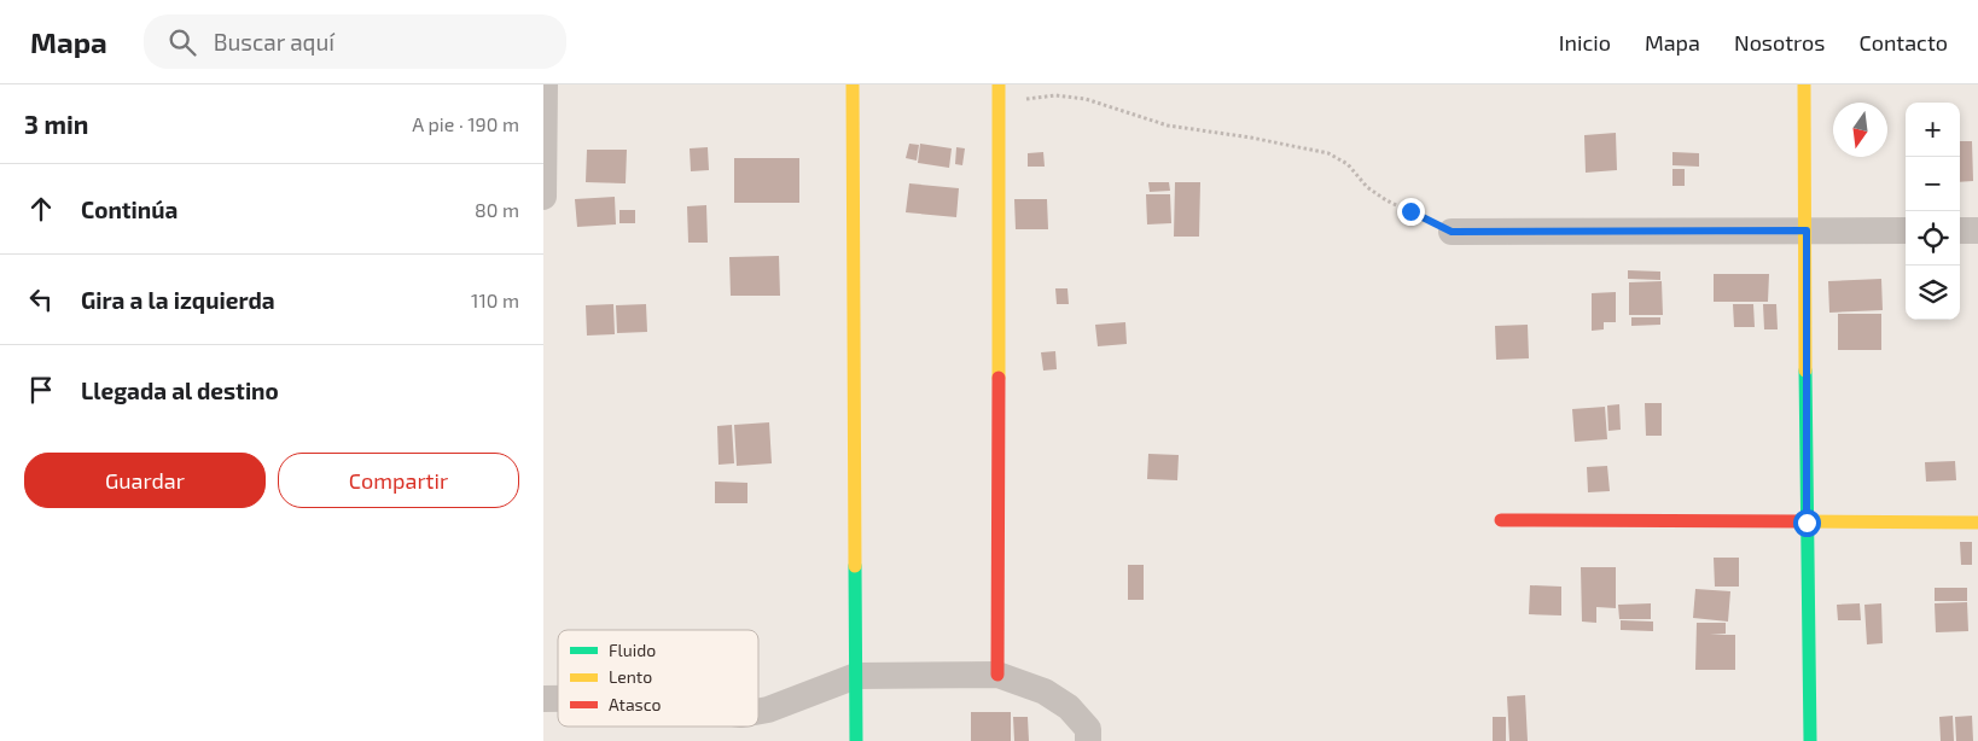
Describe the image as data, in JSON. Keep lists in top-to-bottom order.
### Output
{
  "legend": ["Fluido", "Lento", "Atasco"],
  "north": "bottom",
  "page": {
    "header": "Mapa",
    "search": "Buscar aquí",
    "nav": [
      "Inicio",
      "Mapa",
      "Nosotros",
      "Contacto"
    ],
    "heading": ["3 min", "A pie · 190 m"],
    "map_buttons": ["+", "−"],
    "list": [
      ["Continúa", "80 m"],
      ["Gira a la izquierda", "110 m"],
      "Llegada al destino"
    ],
    "buttons": ["Guardar", "Compartir"]
  }
}
